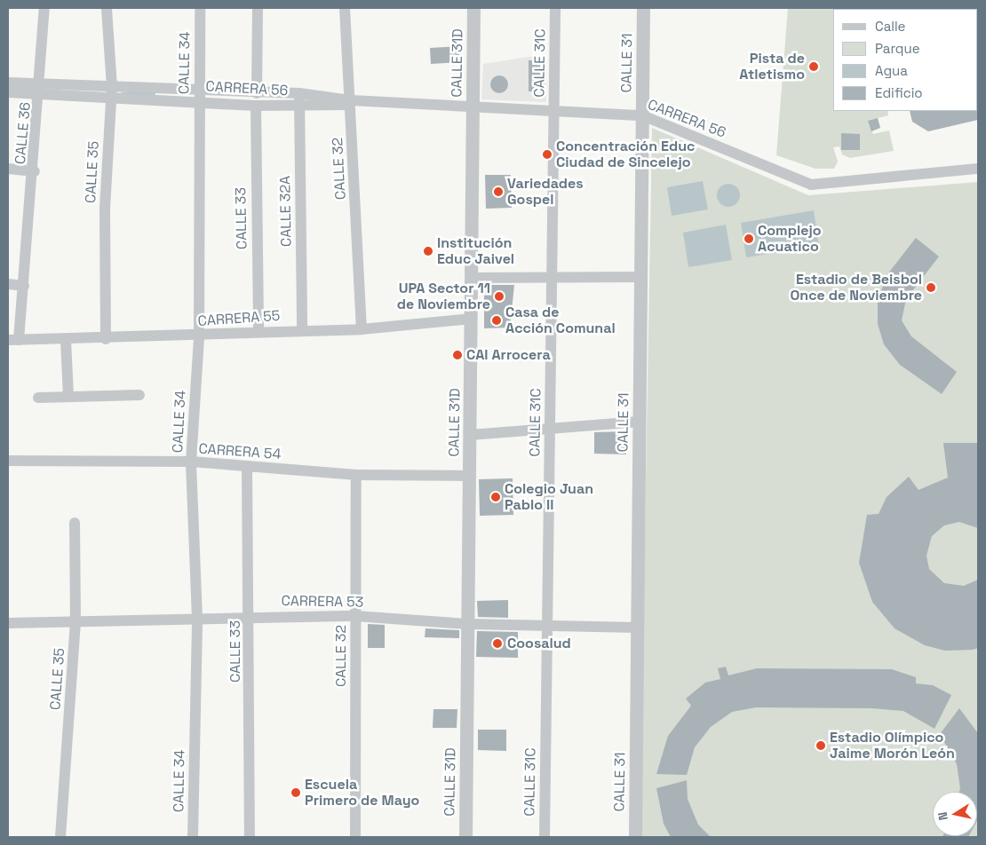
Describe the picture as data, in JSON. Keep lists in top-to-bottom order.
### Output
{
  "streets": {
    "street": [
      "CALLE 34",
      "CALLE 31D",
      "CALLE 31C",
      "CALLE 31",
      "CARRERA 56",
      "CALLE 36",
      "CALLE 32",
      "CALLE 35",
      "CALLE 32A",
      "CALLE 33",
      "CARRERA 55",
      "CARRERA 54",
      "CARRERA 53"
    ]
  },
  "crossings": [
    ["CALLE 34", "CARRERA 56"],
    ["CALLE 34", "CARRERA 55"],
    ["CALLE 34", "CARRERA 54"],
    ["CALLE 34", "CARRERA 53"],
    ["CALLE 31D", "CARRERA 56"],
    ["CALLE 31D", "CARRERA 55"],
    ["CALLE 31D", "CARRERA 54"],
    ["CALLE 31D", "CARRERA 53"],
    ["CALLE 31C", "CARRERA 56"],
    ["CALLE 31C", "CARRERA 53"],
    ["CALLE 31", "CARRERA 56"],
    ["CALLE 31", "CARRERA 53"],
    ["CARRERA 56", "CALLE 36"],
    ["CARRERA 56", "CALLE 32"],
    ["CARRERA 56", "CALLE 35"],
    ["CARRERA 56", "CALLE 32A"],
    ["CARRERA 56", "CALLE 33"],
    ["CALLE 36", "CARRERA 55"],
    ["CALLE 32", "CARRERA 55"],
    ["CALLE 32", "CARRERA 54"],
    ["CALLE 32", "CARRERA 53"],
    ["CALLE 35", "CARRERA 55"],
    ["CALLE 35", "CARRERA 53"],
    ["CALLE 32A", "CARRERA 55"],
    ["CALLE 33", "CARRERA 55"],
    ["CALLE 33", "CARRERA 54"],
    ["CALLE 33", "CARRERA 53"]
  ],
  "places": [
    "Pista de Atletismo",
    "Concentración Educ Ciudad de Sincelejo",
    "Variedades Gospel",
    "Complejo Acuatico",
    "Institución Educ Jaivel",
    "Estadio de Beisbol Once de Noviembre",
    "UPA Sector 11 de Noviembre",
    "Casa de Acción Comunal",
    "CAI Arrocera",
    "Colegio Juan Pablo II",
    "Coosalud",
    "Estadio Olímpico Jaime Morón León",
    "Escuela Primero de Mayo"
  ],
  "legend": [
    "Calle",
    "Parque",
    "Agua",
    "Edificio"
  ],
  "north": "left"
}
